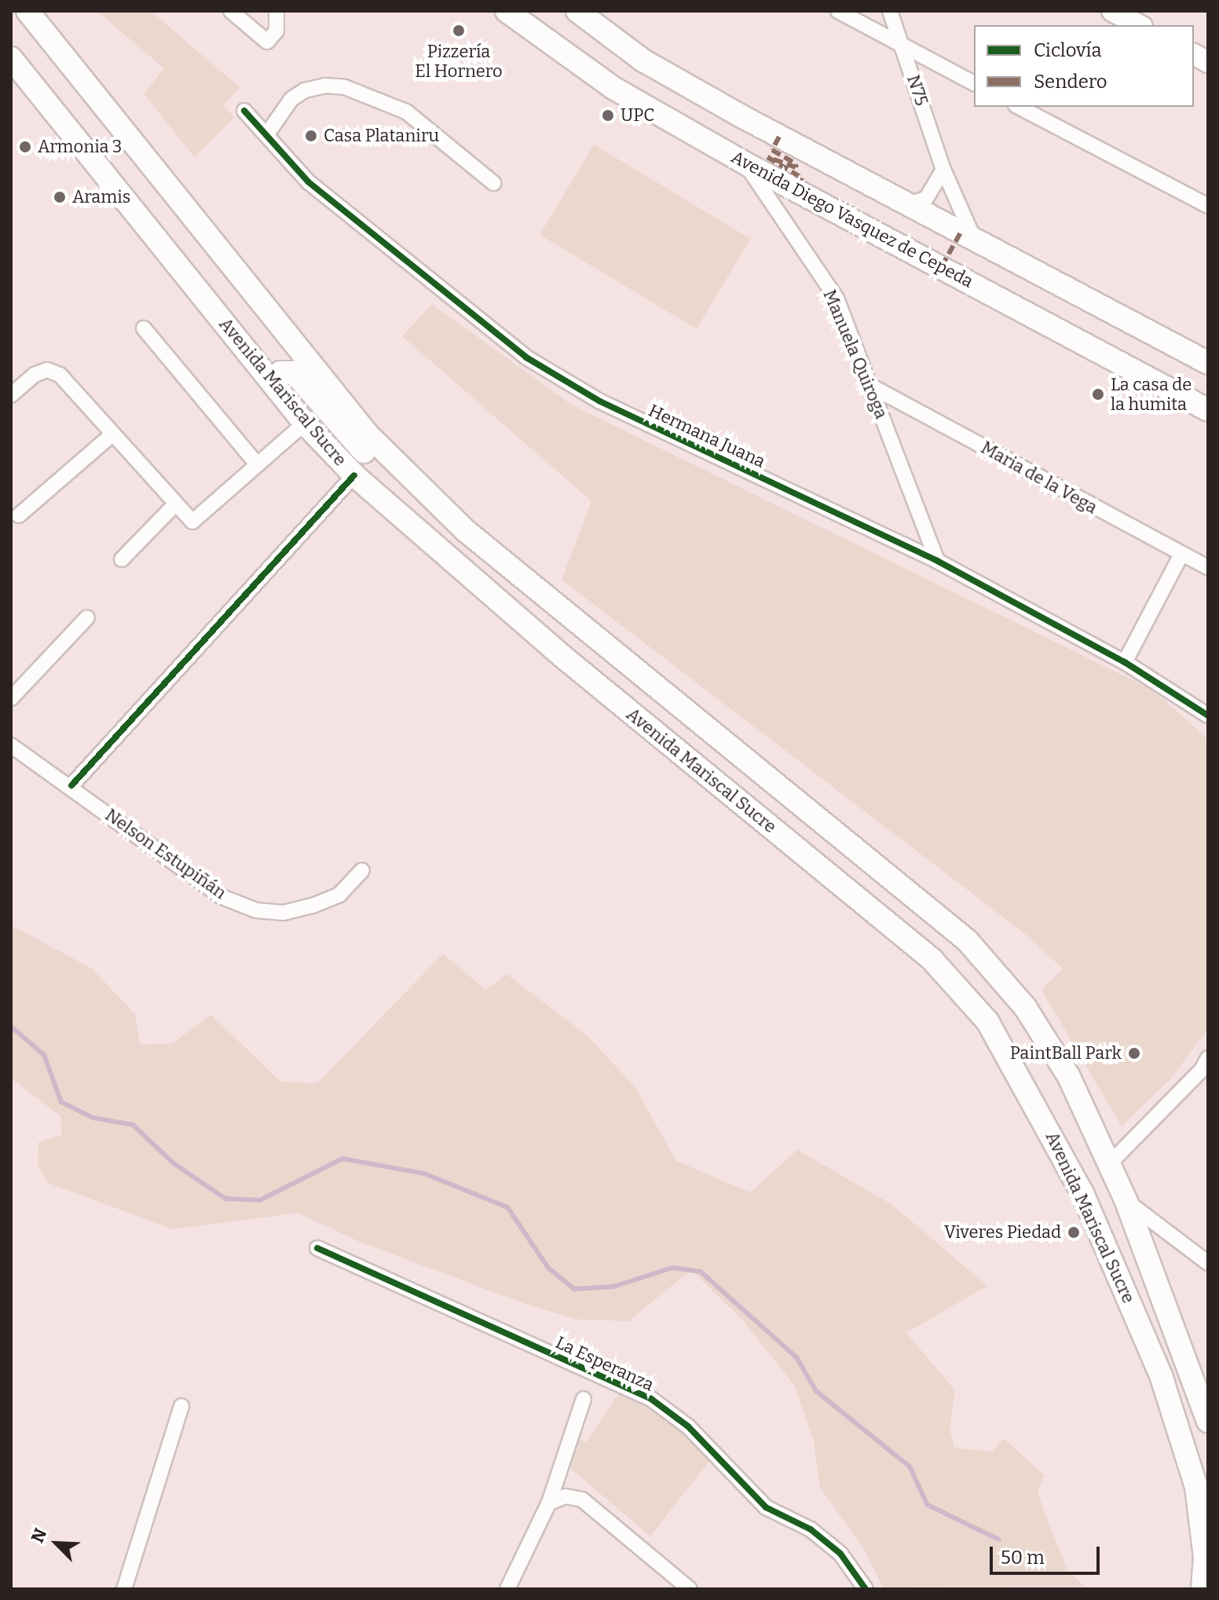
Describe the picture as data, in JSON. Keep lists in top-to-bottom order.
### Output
{
  "streets": {
    "main road": ["Avenida Diego Vasquez de Cepeda", "Avenida Mariscal Sucre"],
    "street": [
      "N75",
      "Manuela Quiroga",
      "Hermana Juana",
      "Maria de la Vega",
      "Nelson Estupiñán",
      "La Esperanza"
    ]
  },
  "crossings": [
    ["Avenida Diego Vasquez de Cepeda", "Manuela Quiroga"],
    ["Manuela Quiroga", "Hermana Juana"],
    ["Manuela Quiroga", "Maria de la Vega"]
  ],
  "places": [
    "Pizzería El Hornero",
    "UPC",
    "Casa Plataniru",
    "Armonia 3",
    "Aramis",
    "La casa de la humita",
    "PaintBall Park",
    "Viveres Piedad"
  ],
  "legend": ["Ciclovía", "Sendero"],
  "scale_bar": "50 m",
  "north": "top left"
}
